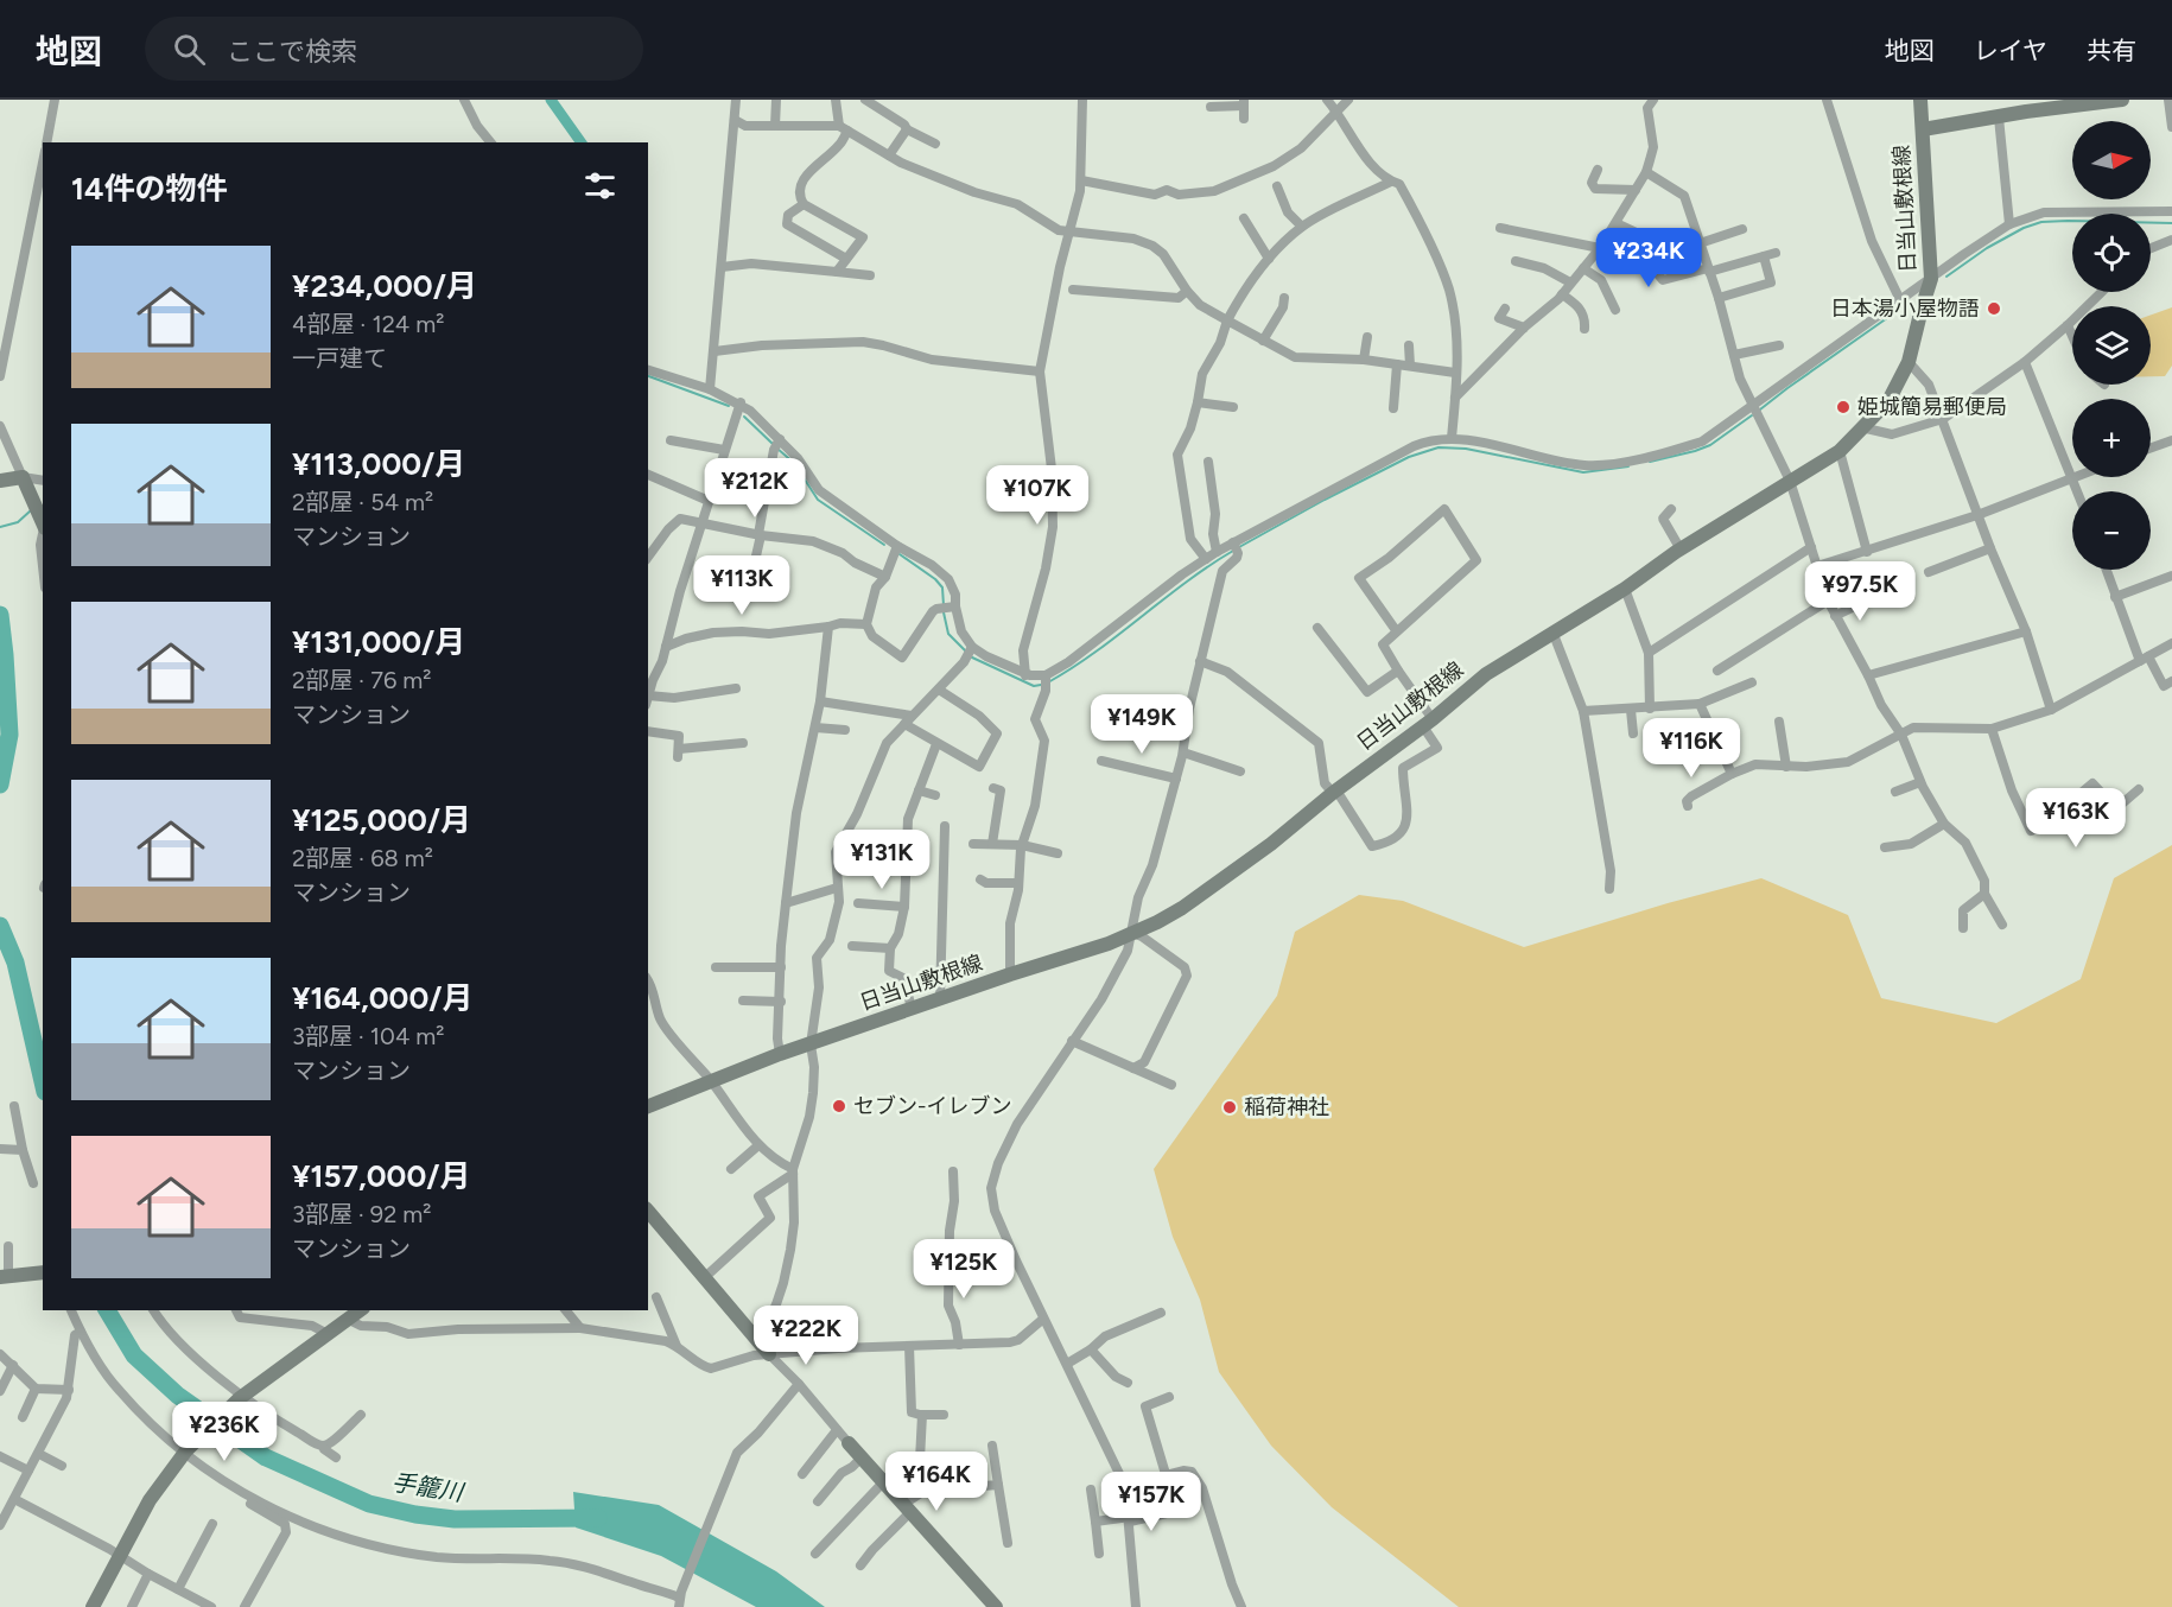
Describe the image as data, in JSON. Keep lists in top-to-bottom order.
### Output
{
  "streets": {
    "main road": ["日当山敷根線"]
  },
  "water": ["手籠川"],
  "places": [
    "日本湯小屋物語",
    "姫城簡易郵便局",
    "セブン-イレブン",
    "稲荷神社"
  ],
  "north": "right",
  "page": {
    "header": "地図",
    "search": "ここで検索",
    "nav": ["地図", "レイヤ", "共有"],
    "map_buttons": ["+", "−"],
    "heading": "14件の物件",
    "price": [
      "¥234K",
      "¥212K",
      "¥107K",
      "¥113K",
      "¥97.5K",
      "¥149K",
      "¥116K",
      "¥163K",
      "¥131K",
      "¥125K",
      "¥222K",
      "¥236K",
      "¥164K",
      "¥157K"
    ],
    "list": [
      {
        "name": "¥234,000/月",
        "note": "4部屋 · 124 m² · 一戸建て"
      },
      {
        "name": "¥113,000/月",
        "note": "2部屋 · 54 m² · マンション"
      },
      {
        "name": "¥131,000/月",
        "note": "2部屋 · 76 m² · マンション"
      },
      {
        "name": "¥125,000/月",
        "note": "2部屋 · 68 m² · マンション"
      },
      {
        "name": "¥164,000/月",
        "note": "3部屋 · 104 m² · マンション"
      },
      {
        "name": "¥157,000/月",
        "note": "3部屋 · 92 m² · マンション"
      }
    ]
  }
}
